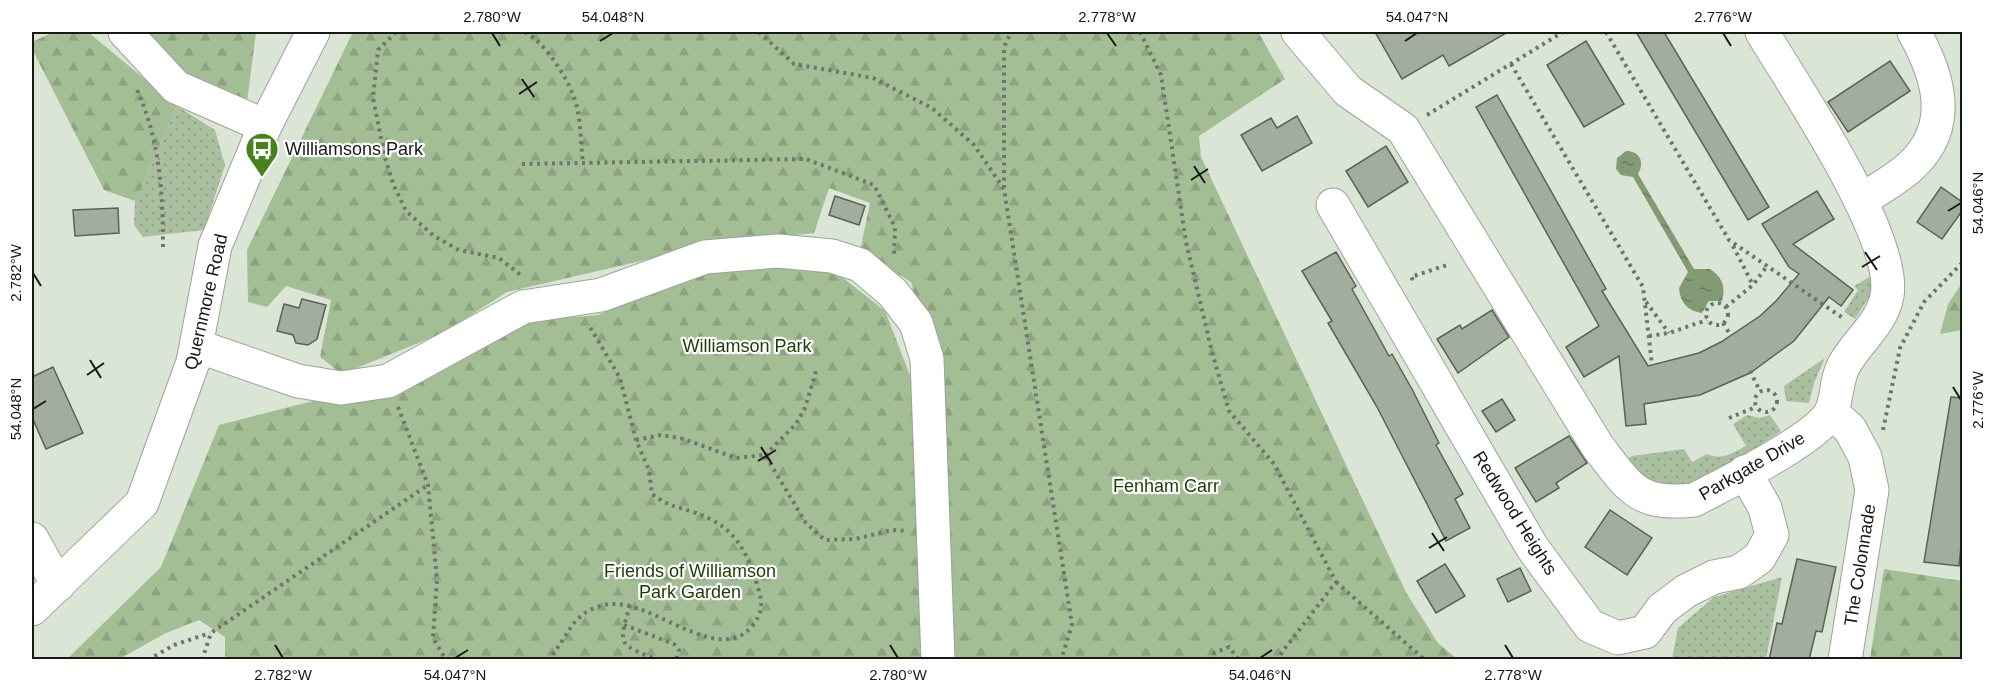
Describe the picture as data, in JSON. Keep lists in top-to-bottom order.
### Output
{
  "streets": {
    "street": [
      "Quernmore Road",
      "Parkgate Drive",
      "Redwood Heights",
      "The Colonnade"
    ]
  },
  "crossings": [
    ["Parkgate Drive", "Redwood Heights"],
    ["Parkgate Drive", "The Colonnade"]
  ],
  "parks": ["Williamson Park", "Fenham Carr", "Friends of Williamson Park Garden"],
  "places": {
    "bus stop": ["Williamsons Park"]
  },
  "coordinates": [
    "2.780°W",
    "54.048°N",
    "2.778°W",
    "54.047°N",
    "2.776°W",
    "54.046°N",
    "2.782°W"
  ]
}
